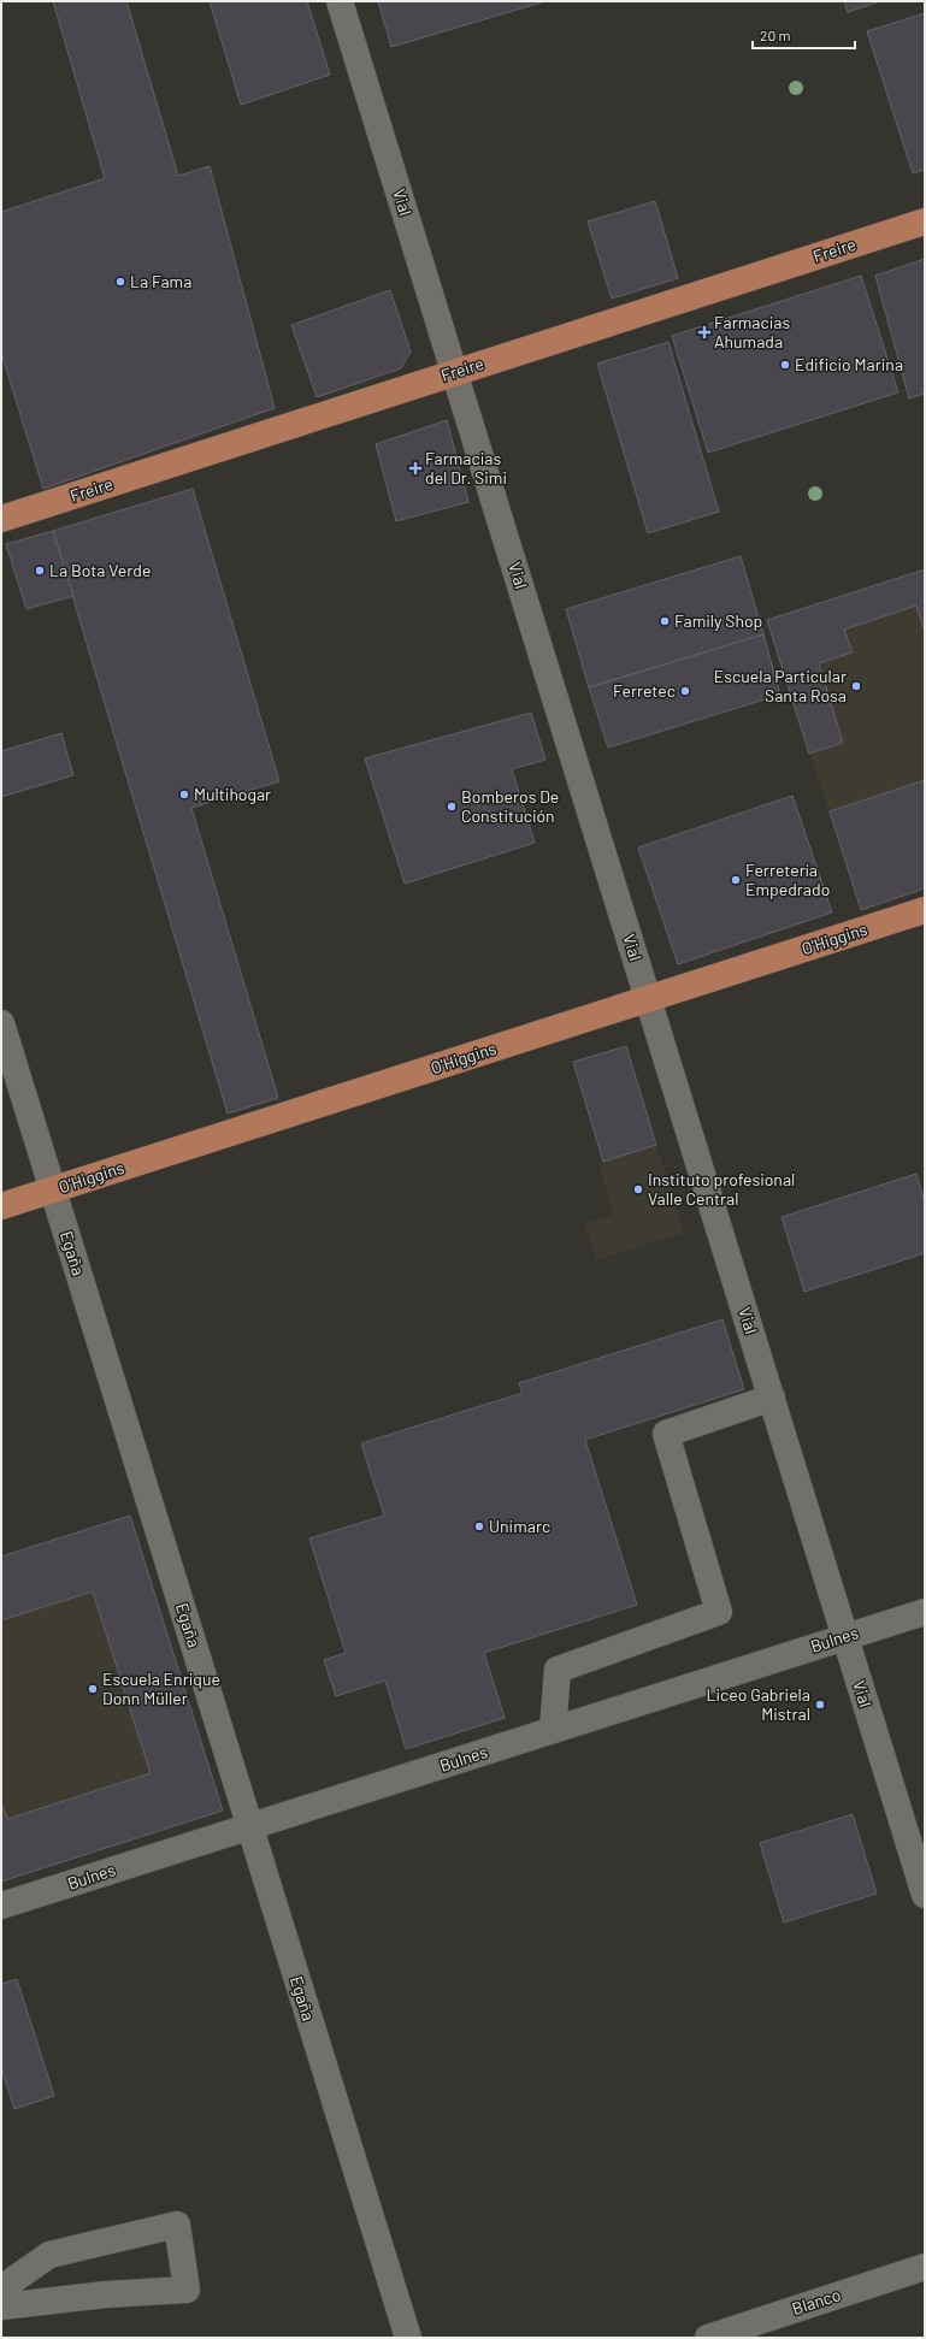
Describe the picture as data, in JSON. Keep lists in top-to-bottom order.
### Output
{
  "streets": {
    "main road": ["Freire", "O'Higgins"],
    "street": [
      "Vial",
      "Egaña",
      "Bulnes",
      "Blanco"
    ]
  },
  "crossings": [
    ["Vial", "Freire"],
    ["Vial", "O'Higgins"],
    ["Vial", "Bulnes"],
    ["O'Higgins", "Egaña"],
    ["Egaña", "Bulnes"]
  ],
  "places": {
    "other": [
      "La Fama",
      "Edificio Marina",
      "La Bota Verde",
      "Family Shop",
      "Escuela Particular Santa Rosa",
      "Ferretec",
      "Multihogar",
      "Bomberos De Constitución",
      "Ferretería Empedrado",
      "Instituto profesional Valle Central",
      "Unimarc",
      "Escuela Enrique Donn Müller",
      "Liceo Gabriela Mistral"
    ],
    "health": ["Farmacias Ahumada", "Farmacias del Dr. Simi"]
  },
  "scale_bar": "20 m"
}
